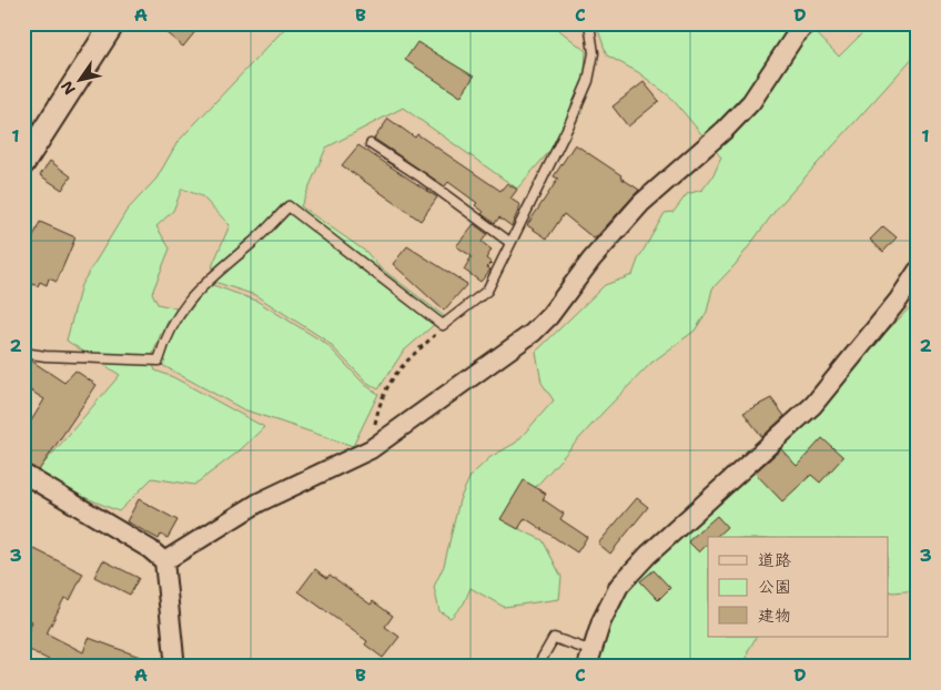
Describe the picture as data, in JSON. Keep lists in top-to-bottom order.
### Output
{
  "legend": ["道路", "公園", "建物"],
  "north": "bottom left",
  "grid": {
    "columns": [
      "A",
      "B",
      "C",
      "D"
    ],
    "rows": ["1", "2", "3"]
  }
}
